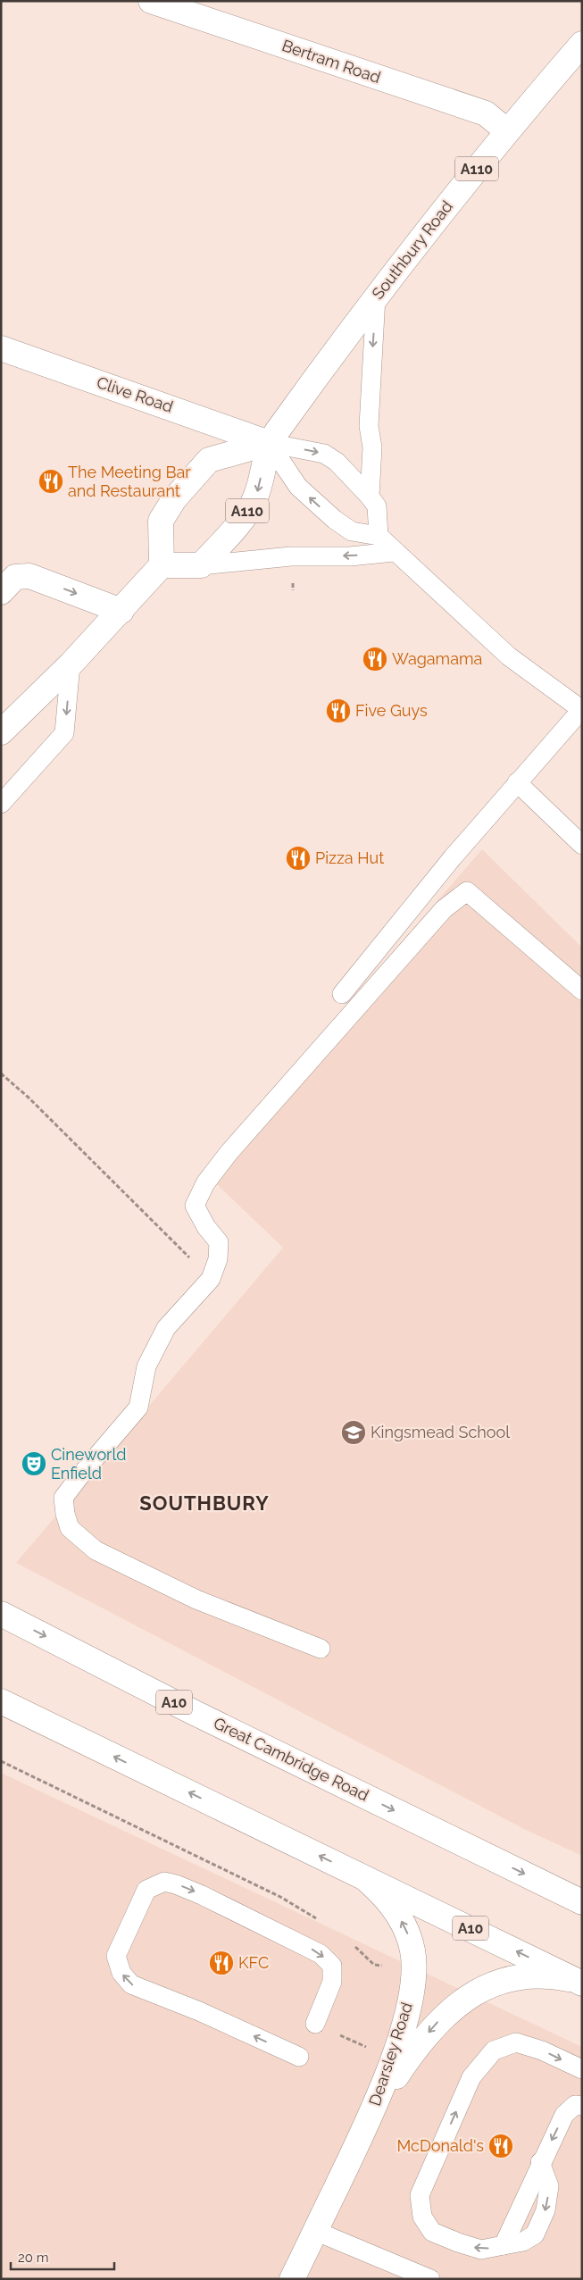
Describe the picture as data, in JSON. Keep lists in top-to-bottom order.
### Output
{
  "streets": {
    "main road": [
      "Bertram Road",
      "A110",
      "Southbury Road",
      "Clive Road",
      "A10",
      "Great Cambridge Road",
      "Dearsley Road"
    ]
  },
  "crossings": [
    ["Bertram Road", "Southbury Road"],
    ["Southbury Road", "Clive Road"],
    ["A10", "Dearsley Road"]
  ],
  "districts": ["SOUTHBURY"],
  "places": {
    "restaurant": [
      "The Meeting Bar and Restaurant",
      "Wagamama",
      "Five Guys",
      "Pizza Hut",
      "KFC",
      "McDonald's"
    ],
    "school or university": ["Kingsmead School"],
    "theatre": ["Cineworld Enfield"]
  },
  "scale_bar": "20 m"
}
